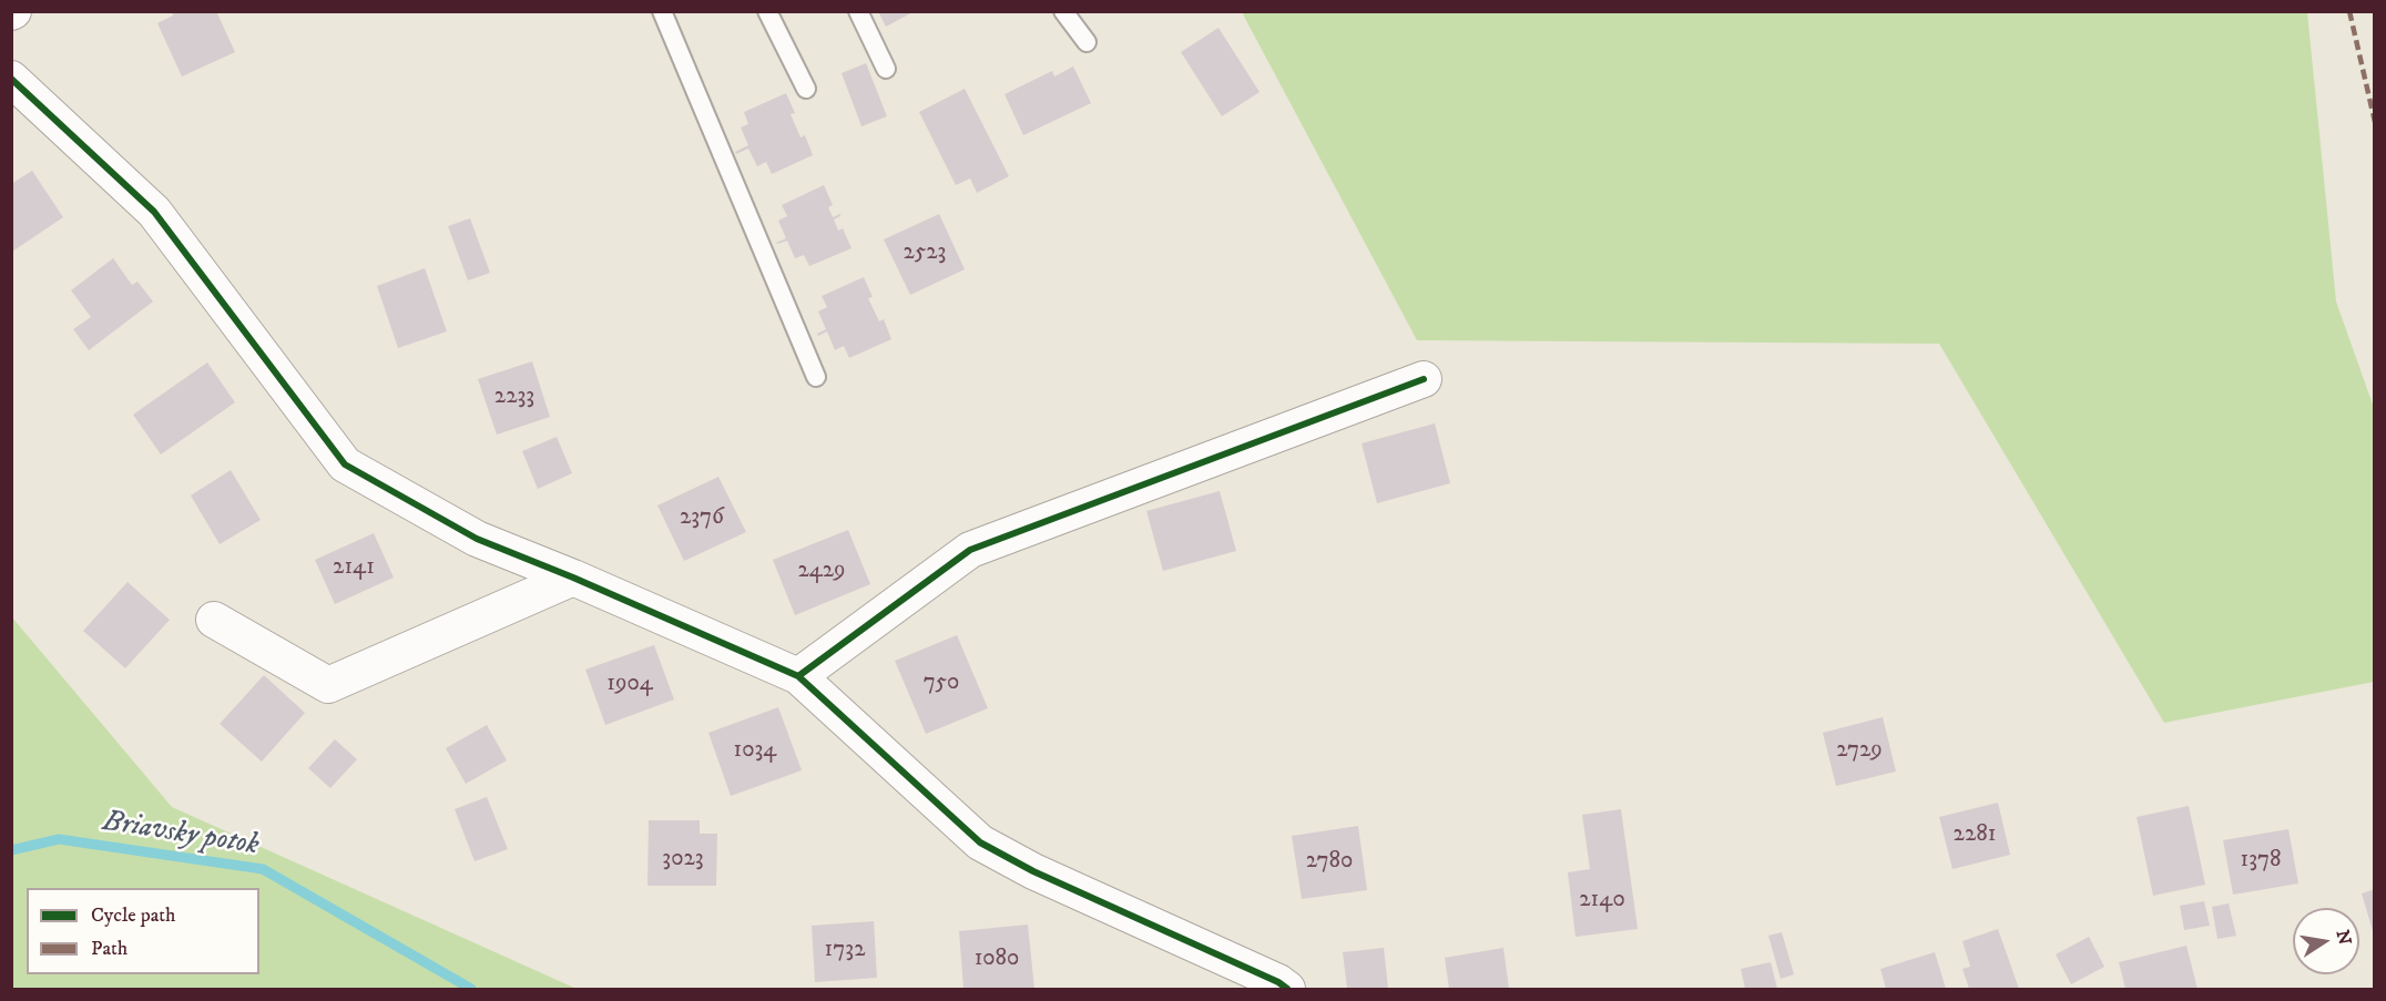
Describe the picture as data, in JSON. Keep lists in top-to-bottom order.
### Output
{
  "water": ["Briavsky potok"],
  "house_numbers": [
    "2523",
    "2233",
    "2376",
    "2141",
    "2429",
    "750",
    "1904",
    "1034",
    "2729",
    "2281",
    "3023",
    "1378",
    "2780",
    "2140",
    "1732",
    "1080"
  ],
  "legend": ["Cycle path", "Path"],
  "north": "right"
}
